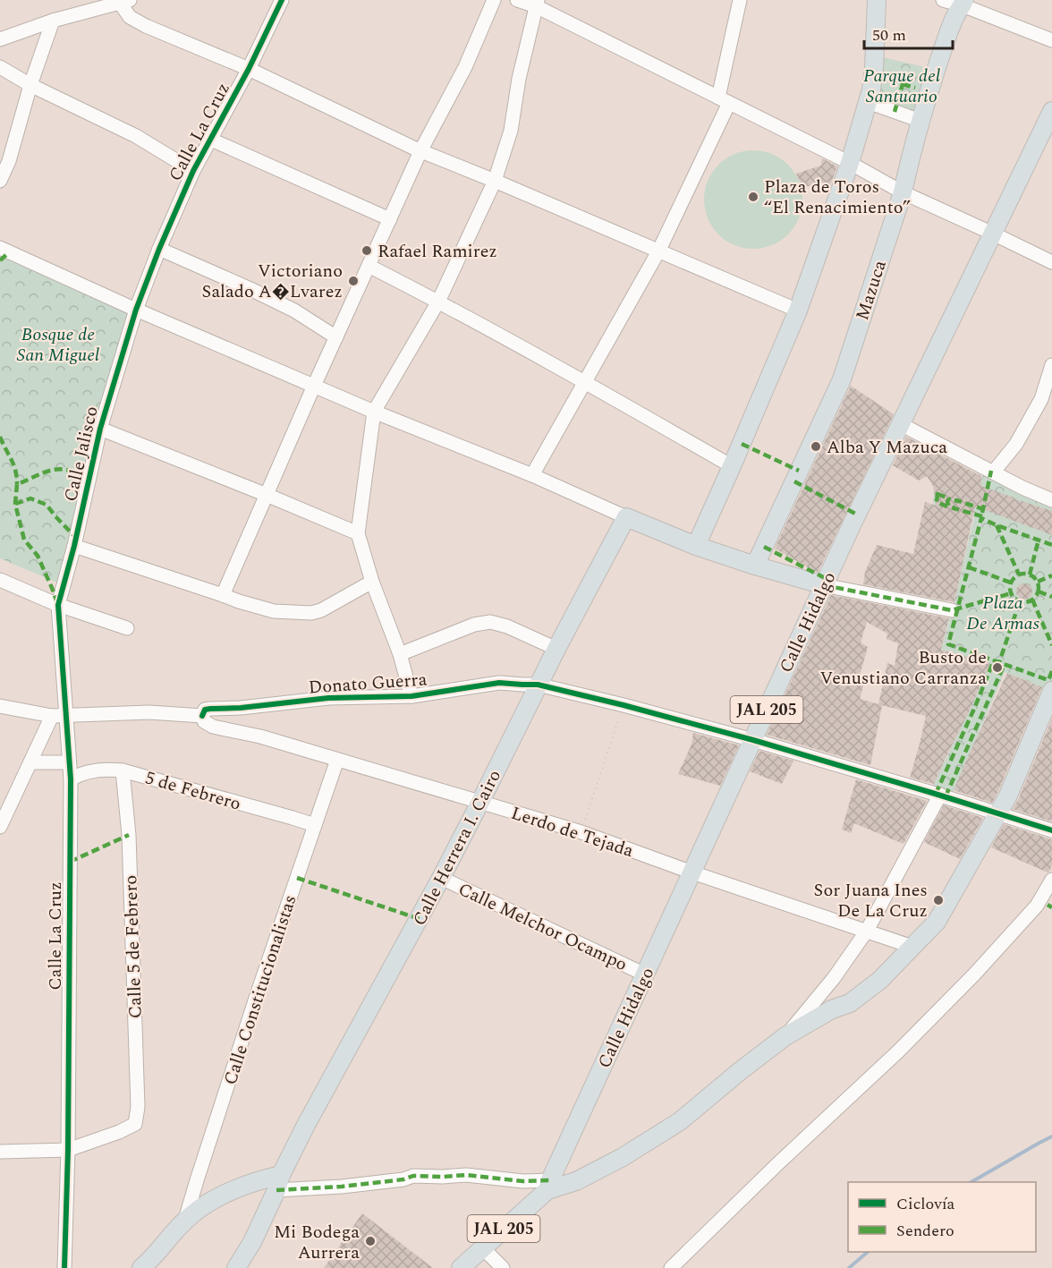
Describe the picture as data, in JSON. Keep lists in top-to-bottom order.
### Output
{
  "streets": {
    "main road": [
      "Mazuca",
      "Calle Hidalgo",
      "JAL 205",
      "Calle Herrera I. Cairo"
    ],
    "street": [
      "Calle La Cruz",
      "Calle Jalisco",
      "Donato Guerra",
      "5 de Febrero",
      "Lerdo de Tejada",
      "Calle Melchor Ocampo",
      "Calle 5 de Febrero",
      "Calle Constitucionalistas"
    ]
  },
  "crossings": [
    ["Calle La Cruz", "Calle Jalisco"],
    ["Calle La Cruz", "5 de Febrero"],
    ["Calle La Cruz", "Calle 5 de Febrero"],
    ["Calle Hidalgo", "Donato Guerra"],
    ["Calle Hidalgo", "JAL 205"],
    ["Calle Hidalgo", "Lerdo de Tejada"],
    ["Calle Hidalgo", "Calle Melchor Ocampo"],
    ["Donato Guerra", "JAL 205"],
    ["Donato Guerra", "Lerdo de Tejada"],
    ["Donato Guerra", "Calle Herrera I. Cairo"],
    ["JAL 205", "Lerdo de Tejada"],
    ["5 de Febrero", "Calle 5 de Febrero"],
    ["5 de Febrero", "Calle Constitucionalistas"],
    ["Lerdo de Tejada", "Calle Herrera I. Cairo"],
    ["Lerdo de Tejada", "Calle Constitucionalistas"],
    ["Calle Herrera I. Cairo", "Calle Melchor Ocampo"]
  ],
  "parks": ["Parque del Santuario", "Bosque de San Miguel", "Plaza De Armas"],
  "places": [
    "Plaza de Toros “El Renacimiento”",
    "Rafael Ramirez",
    "Victoriano Salado A�Lvarez",
    "Alba Y Mazuca",
    "Busto de Venustiano Carranza",
    "Sor Juana Ines De La Cruz",
    "Mi Bodega Aurrera"
  ],
  "legend": ["Ciclovía", "Sendero"],
  "scale_bar": "50 m"
}
